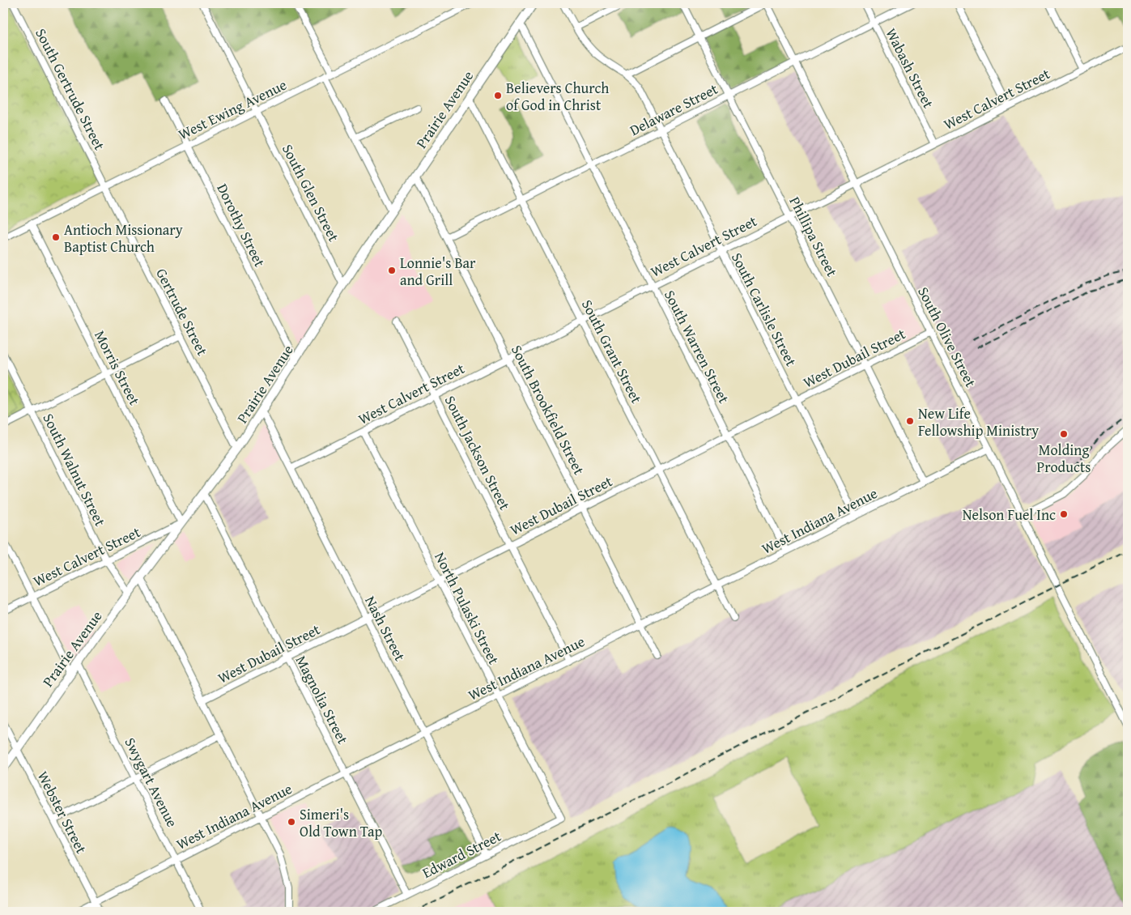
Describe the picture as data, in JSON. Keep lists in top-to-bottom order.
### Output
{
  "streets": {
    "main road": ["Prairie Avenue"],
    "street": [
      "Wabash Street",
      "South Gertrude Street",
      "West Calvert Street",
      "West Ewing Avenue",
      "Delaware Street",
      "South Glen Street",
      "Dorothy Street",
      "Phillipa Street",
      "South Carlisle Street",
      "Gertrude Street",
      "South Olive Street",
      "South Warren Street",
      "South Grant Street",
      "West Dubail Street",
      "Morris Street",
      "South Brookfield Street",
      "South Jackson Street",
      "South Walnut Street",
      "West Indiana Avenue",
      "North Pulaski Street",
      "Nash Street",
      "Magnolia Street",
      "Swygart Avenue",
      "Webster Street",
      "Edward Street"
    ]
  },
  "crossings": [
    ["Wabash Street", "West Calvert Street"],
    ["Wabash Street", "Delaware Street"],
    ["South Gertrude Street", "West Ewing Avenue"],
    ["South Gertrude Street", "Gertrude Street"],
    ["West Calvert Street", "Prairie Avenue"],
    ["West Calvert Street", "Phillipa Street"],
    ["West Calvert Street", "South Carlisle Street"],
    ["West Calvert Street", "South Olive Street"],
    ["West Calvert Street", "South Warren Street"],
    ["West Calvert Street", "South Grant Street"],
    ["West Calvert Street", "Morris Street"],
    ["West Calvert Street", "South Brookfield Street"],
    ["West Calvert Street", "South Jackson Street"],
    ["West Calvert Street", "South Walnut Street"],
    ["West Calvert Street", "North Pulaski Street"],
    ["West Calvert Street", "Nash Street"],
    ["West Ewing Avenue", "South Glen Street"],
    ["West Ewing Avenue", "Dorothy Street"],
    ["West Ewing Avenue", "Gertrude Street"],
    ["West Ewing Avenue", "Morris Street"],
    ["Prairie Avenue", "South Glen Street"],
    ["Prairie Avenue", "Dorothy Street"],
    ["Prairie Avenue", "Gertrude Street"],
    ["Prairie Avenue", "South Warren Street"],
    ["Prairie Avenue", "South Grant Street"],
    ["Prairie Avenue", "Morris Street"],
    ["Prairie Avenue", "South Brookfield Street"],
    ["Prairie Avenue", "South Walnut Street"],
    ["Prairie Avenue", "Nash Street"],
    ["Prairie Avenue", "Magnolia Street"],
    ["Prairie Avenue", "Swygart Avenue"],
    ["Prairie Avenue", "Webster Street"],
    ["Delaware Street", "Phillipa Street"],
    ["Delaware Street", "South Carlisle Street"],
    ["Delaware Street", "South Olive Street"],
    ["Delaware Street", "South Warren Street"],
    ["Delaware Street", "South Grant Street"],
    ["Delaware Street", "South Brookfield Street"],
    ["Phillipa Street", "West Dubail Street"],
    ["Phillipa Street", "West Indiana Avenue"],
    ["South Carlisle Street", "West Dubail Street"],
    ["South Carlisle Street", "West Indiana Avenue"],
    ["South Olive Street", "West Dubail Street"],
    ["South Olive Street", "West Indiana Avenue"],
    ["South Warren Street", "West Dubail Street"],
    ["South Warren Street", "West Indiana Avenue"],
    ["South Grant Street", "West Dubail Street"],
    ["South Grant Street", "West Indiana Avenue"],
    ["West Dubail Street", "South Brookfield Street"],
    ["West Dubail Street", "South Jackson Street"],
    ["West Dubail Street", "North Pulaski Street"],
    ["West Dubail Street", "Nash Street"],
    ["West Dubail Street", "Magnolia Street"],
    ["South Brookfield Street", "West Indiana Avenue"],
    ["South Jackson Street", "West Indiana Avenue"],
    ["West Indiana Avenue", "North Pulaski Street"],
    ["West Indiana Avenue", "Nash Street"],
    ["West Indiana Avenue", "Magnolia Street"],
    ["West Indiana Avenue", "Swygart Avenue"],
    ["West Indiana Avenue", "Webster Street"],
    ["North Pulaski Street", "Edward Street"],
    ["Nash Street", "Edward Street"],
    ["Magnolia Street", "Edward Street"]
  ],
  "places": [
    "Believers Church of God in Christ",
    "Antioch Missionary Baptist Church",
    "Lonnie's Bar and Grill",
    "New Life Fellowship Ministry",
    "Molding Products",
    "Nelson Fuel Inc",
    "Simeri's Old Town Tap"
  ]
}
